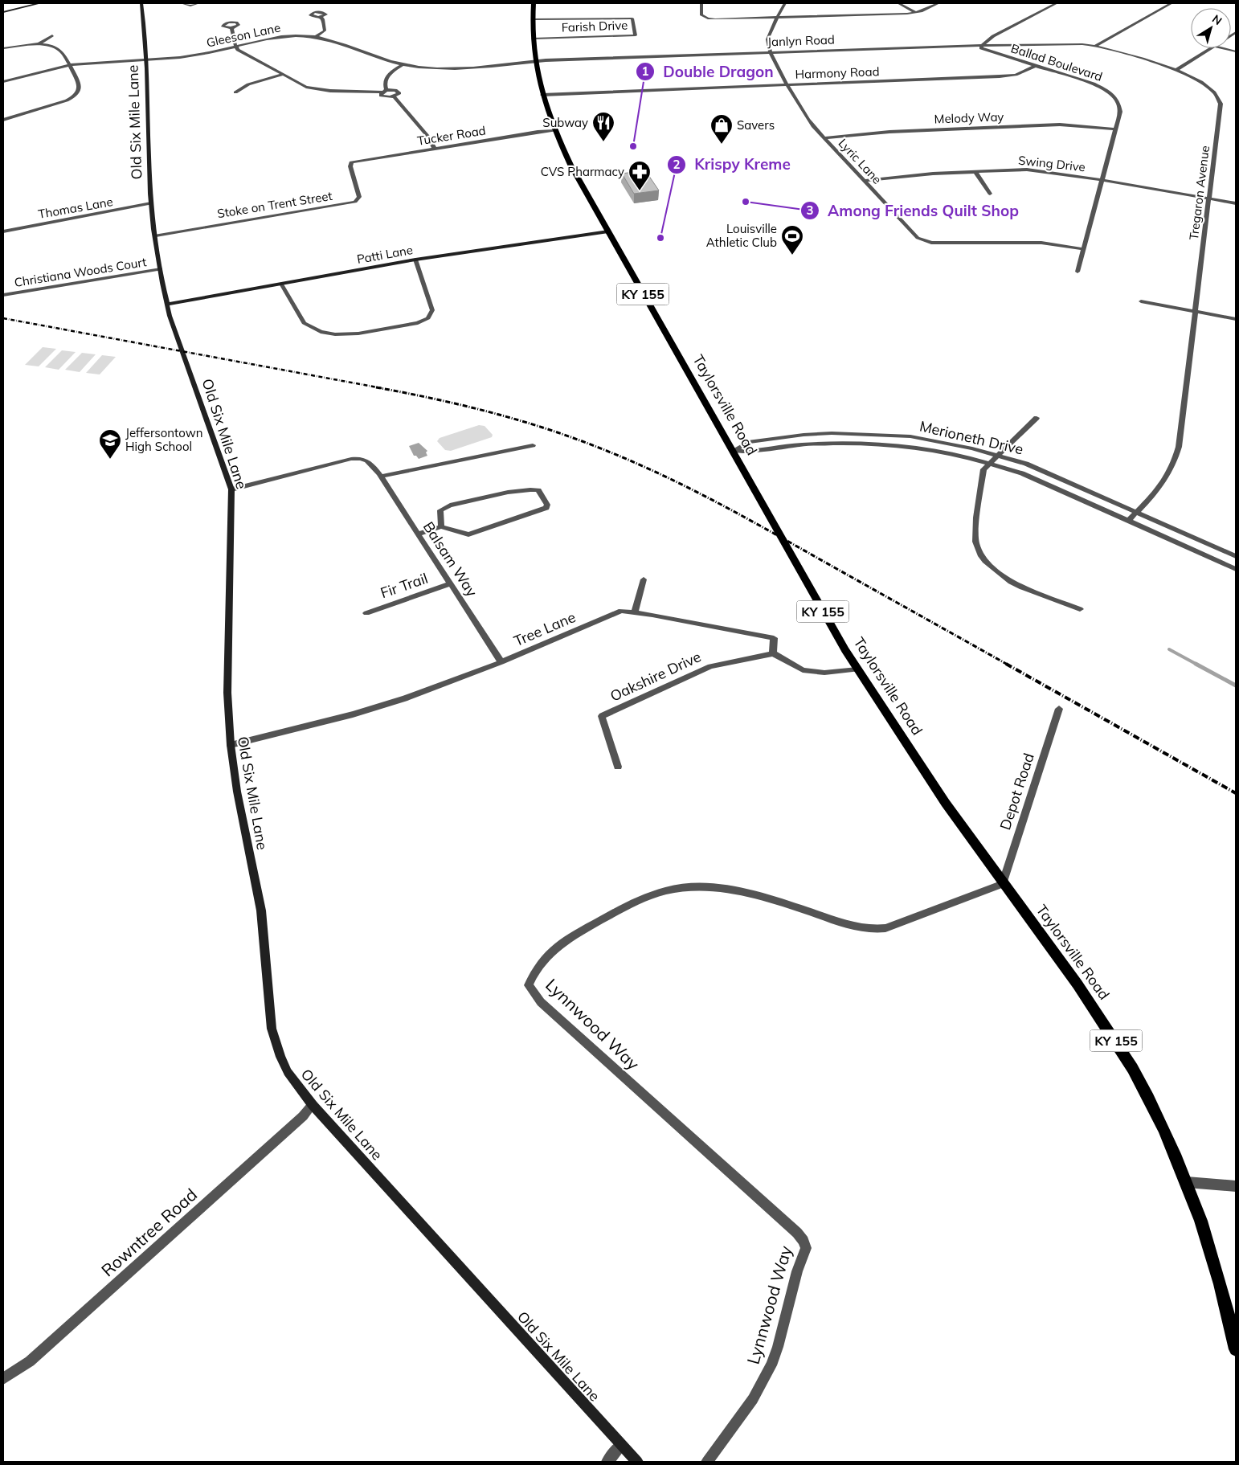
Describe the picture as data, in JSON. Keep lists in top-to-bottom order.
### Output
{
  "streets": {
    "main road": ["KY 155", "Taylorsville Road"],
    "street": [
      "Farish Drive",
      "Gleeson Lane",
      "Janlyn Road",
      "Ballad Boulevard",
      "Harmony Road",
      "Melody Way",
      "Old Six Mile Lane",
      "Tucker Road",
      "Lyric Lane",
      "Swing Drive",
      "Tregaron Avenue",
      "Stoke on Trent Street",
      "Thomas Lane",
      "Patti Lane",
      "Christiana Woods Court",
      "Merioneth Drive",
      "Balsam Way",
      "Fir Trail",
      "Tree Lane",
      "Oakshire Drive",
      "Depot Road",
      "Lynnwood Way",
      "Rowntree Road"
    ]
  },
  "crossings": [
    ["Farish Drive", "Taylorsville Road"],
    ["Gleeson Lane", "Janlyn Road"],
    ["Gleeson Lane", "Old Six Mile Lane"],
    ["Gleeson Lane", "Taylorsville Road"],
    ["Janlyn Road", "Ballad Boulevard"],
    ["Janlyn Road", "Lyric Lane"],
    ["Janlyn Road", "Tregaron Avenue"],
    ["Janlyn Road", "Taylorsville Road"],
    ["Ballad Boulevard", "Harmony Road"],
    ["Ballad Boulevard", "Melody Way"],
    ["Ballad Boulevard", "Lyric Lane"],
    ["Ballad Boulevard", "Swing Drive"],
    ["Ballad Boulevard", "Tregaron Avenue"],
    ["Harmony Road", "Lyric Lane"],
    ["Harmony Road", "Taylorsville Road"],
    ["Melody Way", "Lyric Lane"],
    ["Old Six Mile Lane", "Stoke on Trent Street"],
    ["Old Six Mile Lane", "Thomas Lane"],
    ["Old Six Mile Lane", "Patti Lane"],
    ["Old Six Mile Lane", "Christiana Woods Court"],
    ["Old Six Mile Lane", "Tree Lane"],
    ["Old Six Mile Lane", "Rowntree Road"],
    ["Tucker Road", "Stoke on Trent Street"],
    ["Tucker Road", "Taylorsville Road"],
    ["Lyric Lane", "Swing Drive"],
    ["Swing Drive", "Tregaron Avenue"],
    ["Tregaron Avenue", "Merioneth Drive"],
    ["Patti Lane", "Taylorsville Road"],
    ["Taylorsville Road", "Merioneth Drive"],
    ["Taylorsville Road", "Depot Road"],
    ["Taylorsville Road", "Lynnwood Way"],
    ["Balsam Way", "Fir Trail"],
    ["Balsam Way", "Tree Lane"],
    ["Tree Lane", "Oakshire Drive"],
    ["Depot Road", "Lynnwood Way"]
  ],
  "places": {
    "restaurant": ["Subway"],
    "shop": ["Savers"],
    "other": ["Double Dragon", "Among Friends Quilt Shop", "Krispy Kreme"],
    "pharmacy": ["CVS Pharmacy"],
    "sports": ["Louisville Athletic Club"],
    "school or university": ["Jeffersontown High School"]
  },
  "north": "top right"
}
